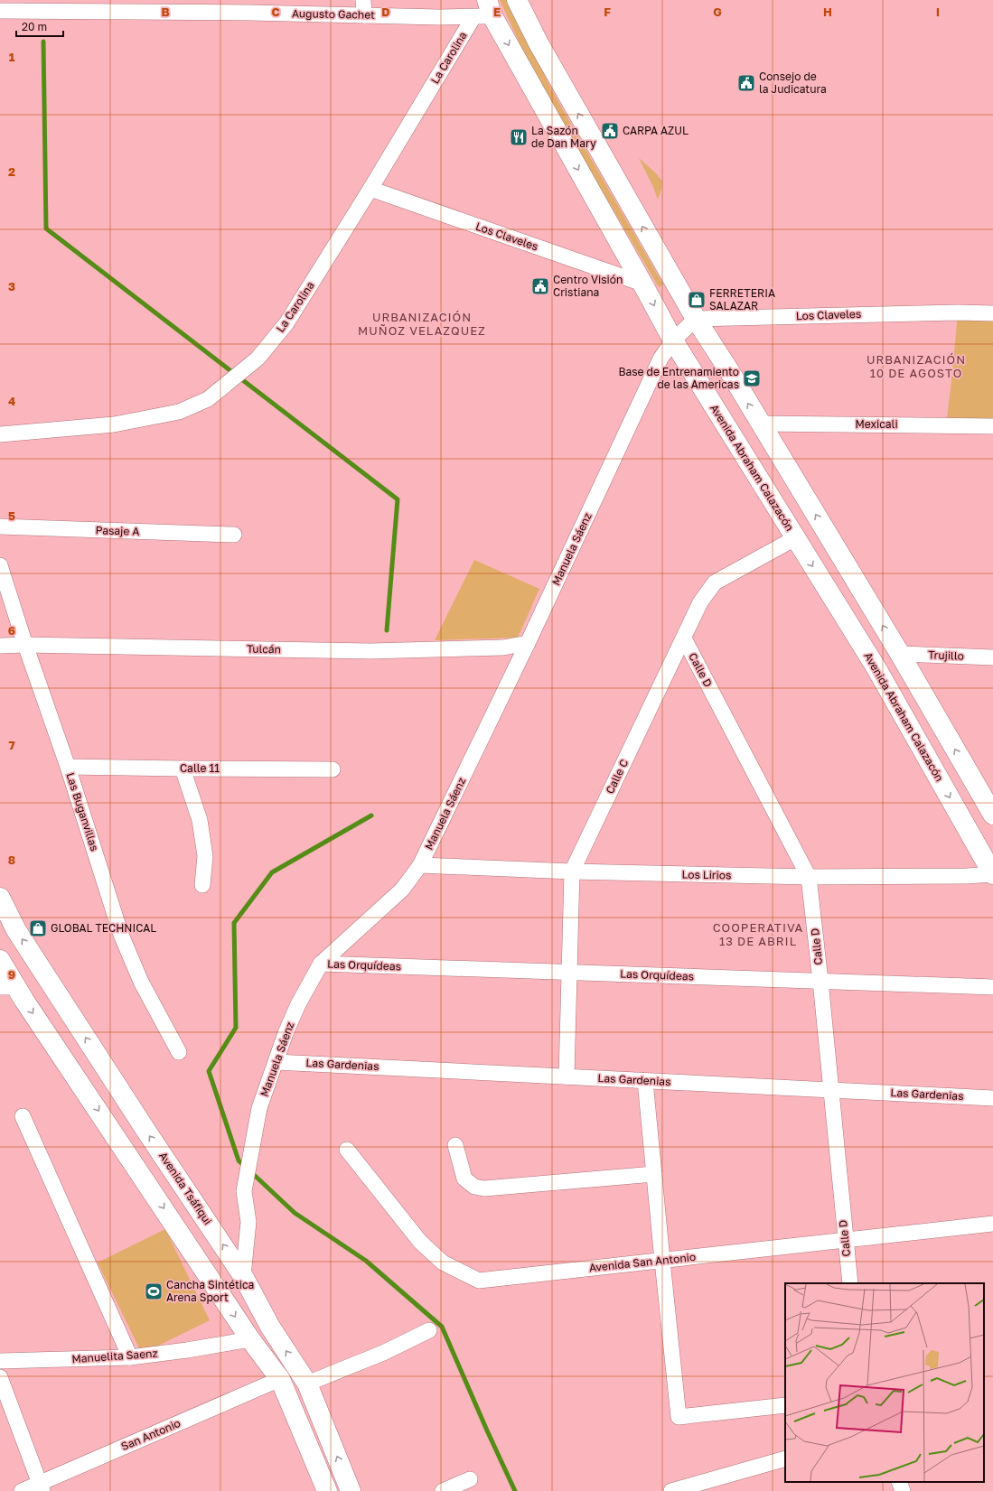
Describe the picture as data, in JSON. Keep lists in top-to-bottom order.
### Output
{
  "streets": {
    "main road": ["Avenida Abraham Calazacón", "Avenida Tsáfiqui"],
    "street": [
      "Augusto Gachet",
      "La Carolina",
      "Los Claveles",
      "Mexicali",
      "Pasaje A",
      "Manuela Sáenz",
      "Tulcán",
      "Trujillo",
      "Calle D",
      "Calle 11",
      "Calle C",
      "Las Buganvillas",
      "Los Lirios",
      "Las Orquídeas",
      "Las Gardenias",
      "Avenida San Antonio",
      "Manuelita Saenz",
      "San Antonio"
    ]
  },
  "crossings": [
    ["Augusto Gachet", "La Carolina"],
    ["Augusto Gachet", "Avenida Abraham Calazacón"],
    ["La Carolina", "Los Claveles"],
    ["La Carolina", "Avenida Abraham Calazacón"],
    ["Los Claveles", "Avenida Abraham Calazacón"],
    ["Avenida Abraham Calazacón", "Manuela Sáenz"],
    ["Avenida Abraham Calazacón", "Calle C"],
    ["Avenida Abraham Calazacón", "Los Lirios"],
    ["Manuela Sáenz", "Tulcán"],
    ["Manuela Sáenz", "Los Lirios"],
    ["Manuela Sáenz", "Las Orquídeas"],
    ["Manuela Sáenz", "Las Gardenias"],
    ["Manuela Sáenz", "Avenida Tsáfiqui"],
    ["Tulcán", "Las Buganvillas"],
    ["Calle D", "Calle C"],
    ["Calle D", "Los Lirios"],
    ["Calle D", "Las Orquídeas"],
    ["Calle D", "Las Gardenias"],
    ["Calle D", "Avenida San Antonio"],
    ["Calle 11", "Las Buganvillas"],
    ["Calle C", "Los Lirios"],
    ["Calle C", "Las Orquídeas"],
    ["Calle C", "Las Gardenias"]
  ],
  "districts": ["URBANIZACIÓN MUÑOZ VELAZQUEZ", "URBANIZACIÓN 10 DE AGOSTO", "COOPERATIVA 13 DE ABRIL"],
  "places": {
    "public building": ["Consejo de la Judicatura", "CARPA AZUL", "Centro Visión Cristiana"],
    "restaurant": ["La Sazón de Dan Mary"],
    "shop": ["FERRETERIA SALAZAR", "GLOBAL TECHNICAL"],
    "school or university": ["Base de Entrenamiento de las Americas"],
    "sports": ["Cancha Sintética Arena Sport"]
  },
  "scale_bar": "20 m",
  "grid": {
    "columns": [
      "B",
      "C",
      "D",
      "E",
      "F",
      "G",
      "H",
      "I"
    ],
    "rows": [
      "1",
      "2",
      "3",
      "4",
      "5",
      "6",
      "7",
      "8",
      "9"
    ]
  }
}
